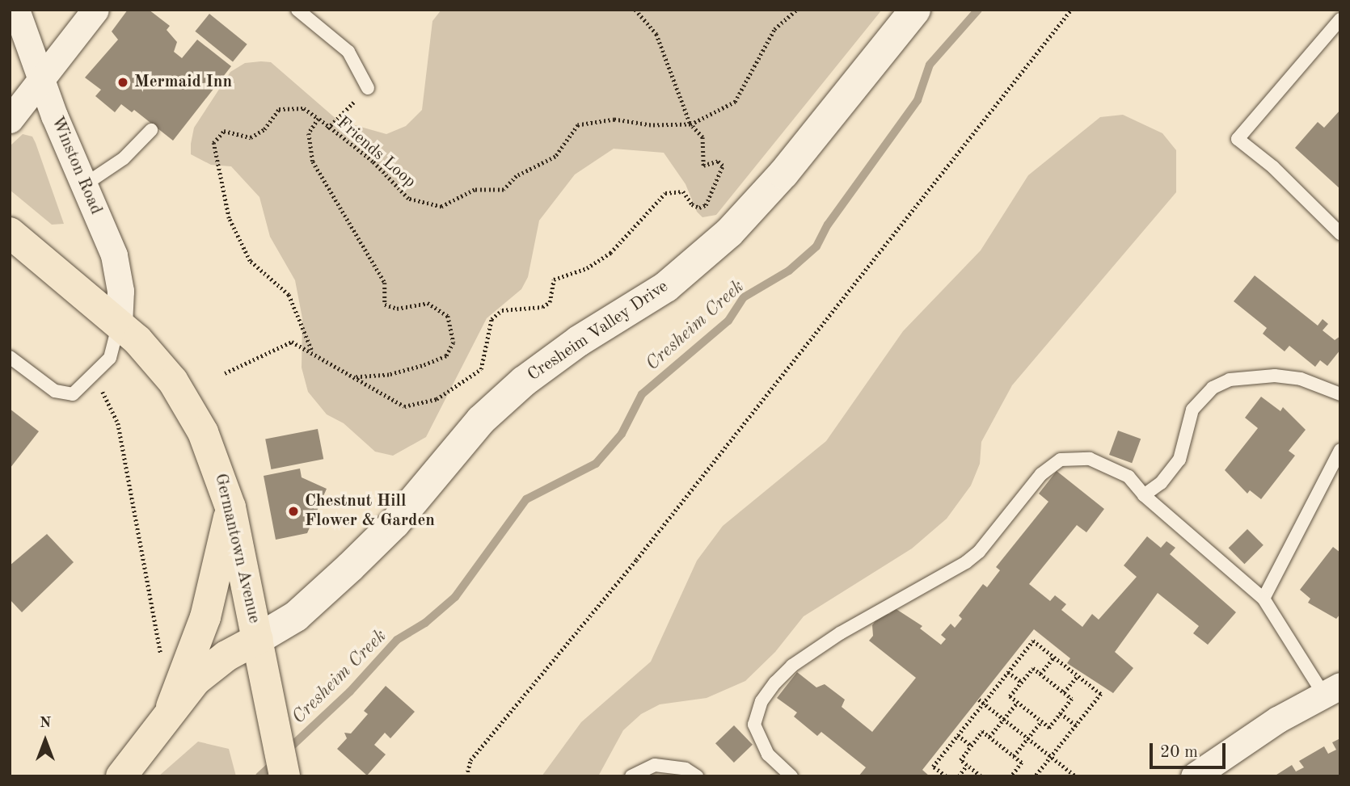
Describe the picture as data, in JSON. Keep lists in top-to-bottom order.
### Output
{
  "streets": {
    "main road": ["Cresheim Valley Drive", "Germantown Avenue"],
    "street": ["Winston Road"],
    "path": ["Friends Loop"]
  },
  "crossings": [
    ["Winston Road", "Germantown Avenue"],
    ["Cresheim Valley Drive", "Germantown Avenue"]
  ],
  "water": ["Cresheim Creek"],
  "places": ["Mermaid Inn", "Chestnut Hill Flower & Garden"],
  "scale_bar": "20 m",
  "north": "top"
}
